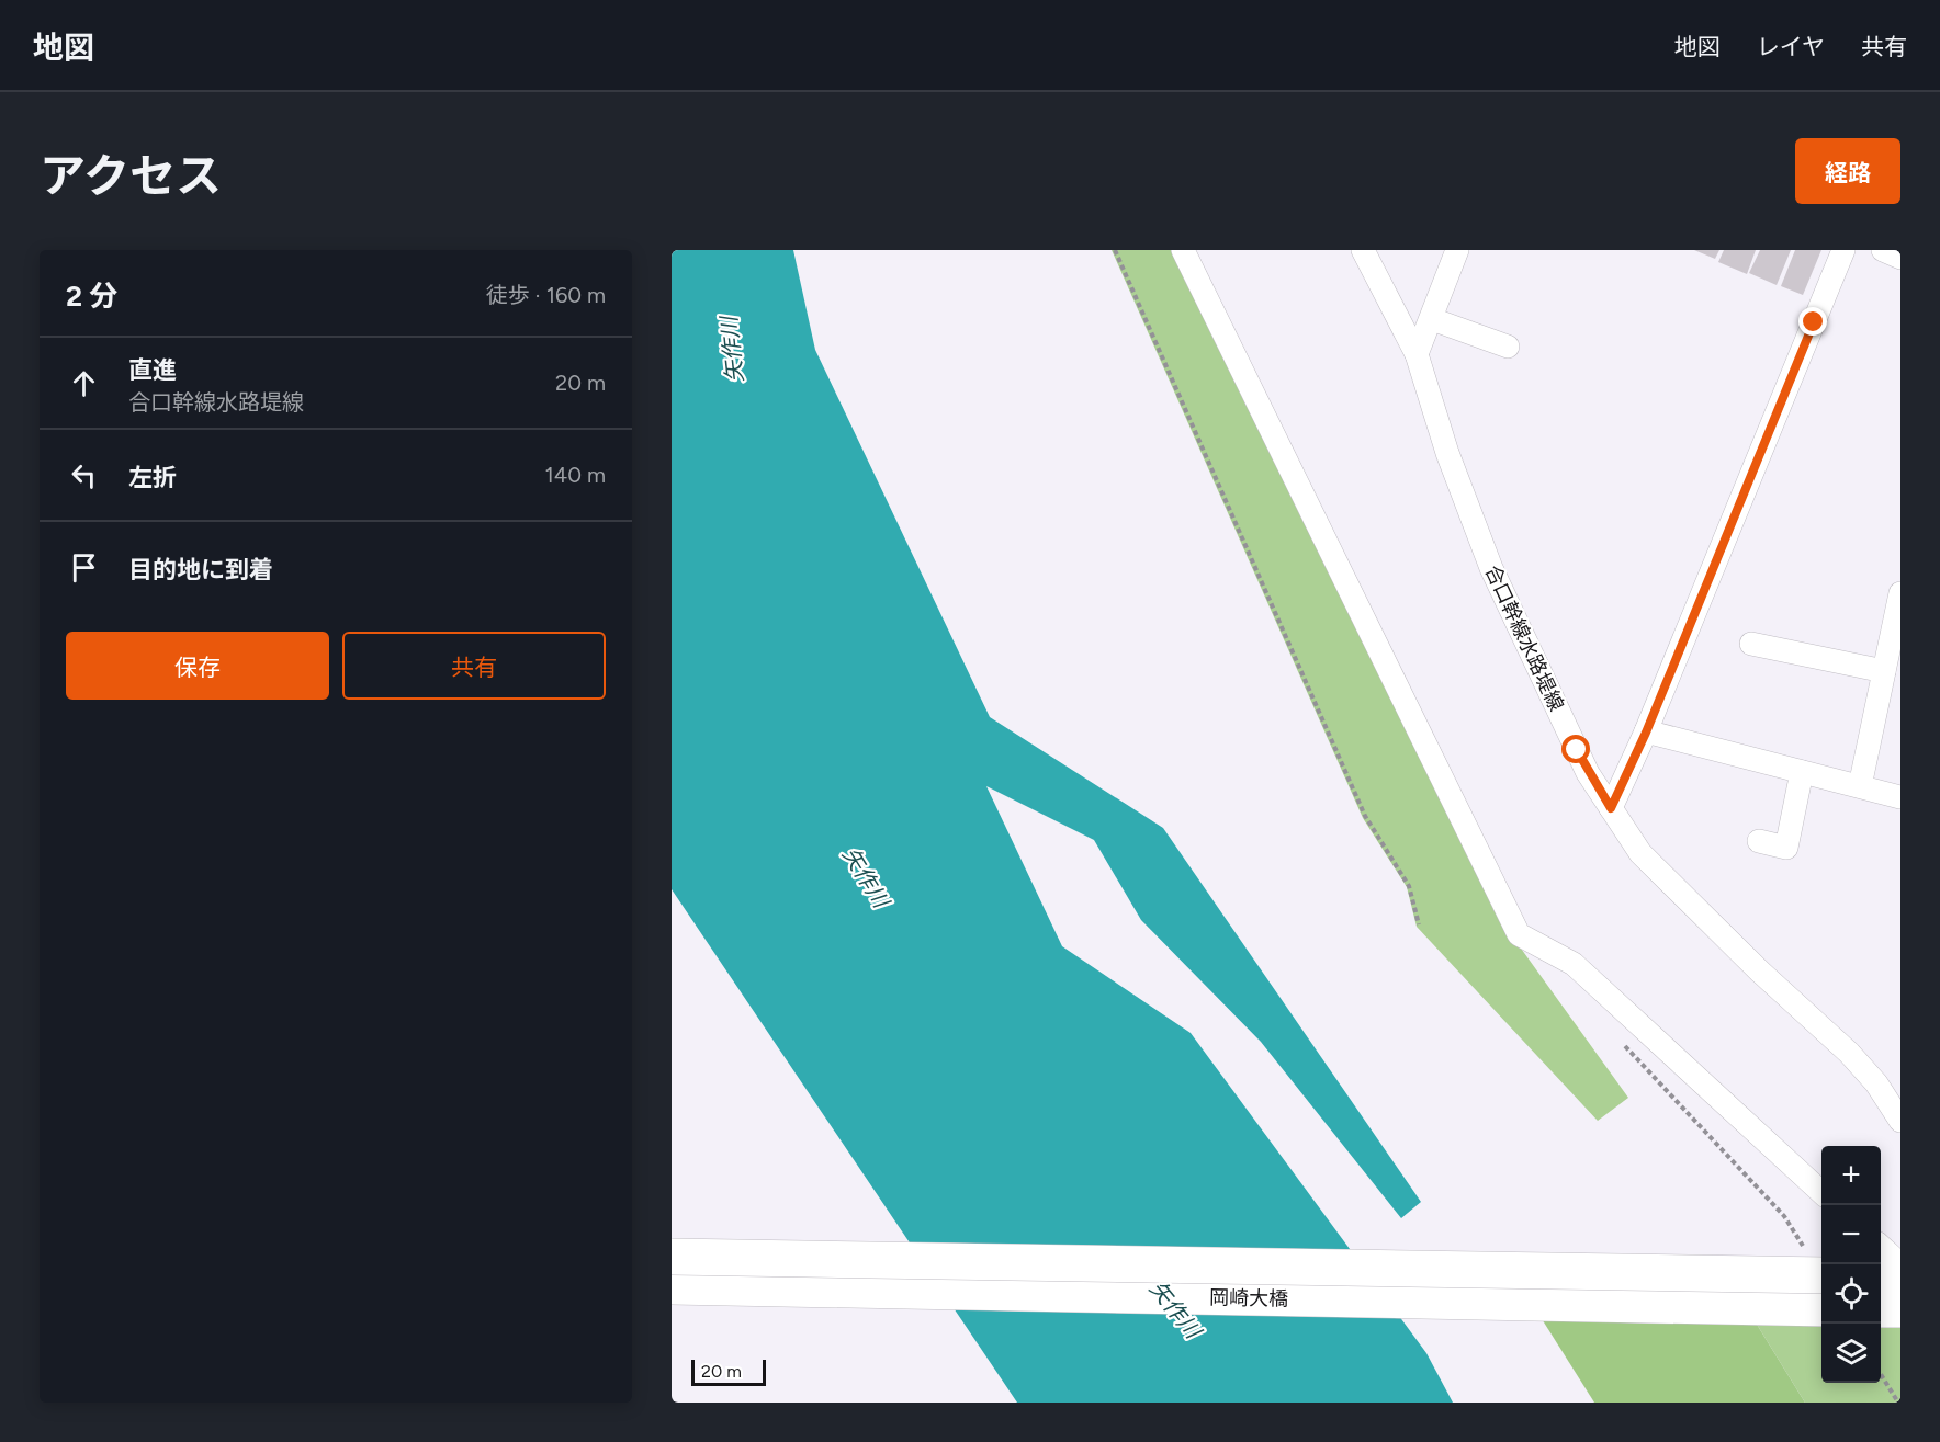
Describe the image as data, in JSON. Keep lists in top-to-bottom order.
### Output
{
  "streets": {
    "main road": ["岡崎大橋"],
    "street": ["合口幹線水路堤線"]
  },
  "water": ["矢作川"],
  "scale_bar": "20 m",
  "page": {
    "header": "地図",
    "nav": ["地図", "レイヤ", "共有"],
    "title": "アクセス",
    "buttons": [
      "経路",
      ["保存", "共有"]
    ],
    "heading": ["2 分", "徒歩 · 160 m"],
    "list": [
      ["直進", "合口幹線水路堤線", "20 m"],
      ["左折", "140 m"],
      "目的地に到着"
    ],
    "map_buttons": ["+", "−"],
    "scale": "20 m"
  }
}
